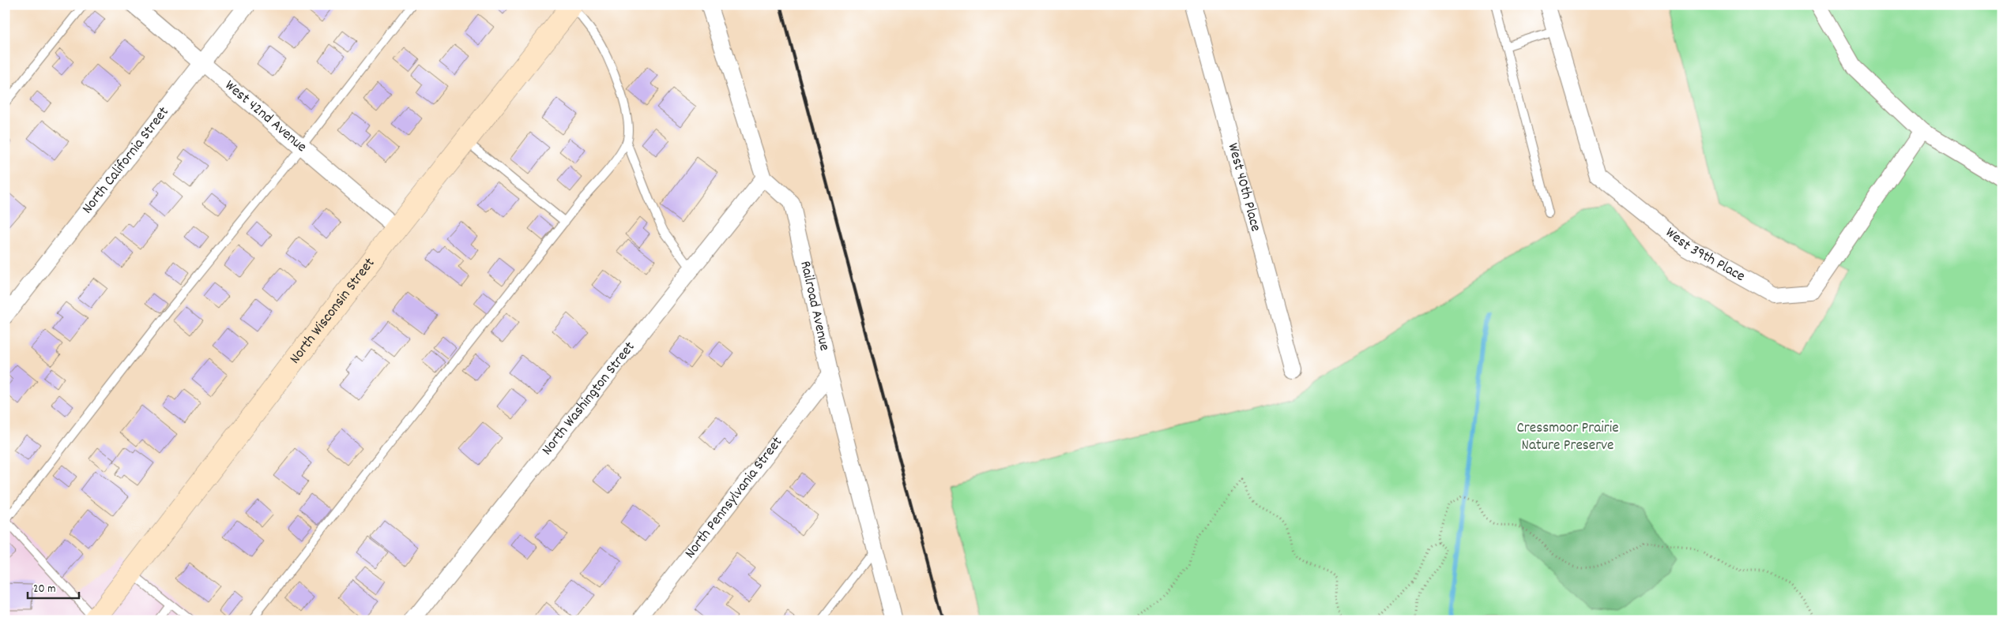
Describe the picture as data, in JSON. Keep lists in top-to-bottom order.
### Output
{
  "streets": {
    "street": [
      "West 42nd Avenue",
      "North California Street",
      "West 40th Place",
      "West 39th Place",
      "Railroad Avenue",
      "North Wisconsin Street",
      "North Washington Street",
      "North Pennsylvania Street"
    ]
  },
  "crossings": [
    ["West 42nd Avenue", "North California Street"],
    ["West 42nd Avenue", "North Wisconsin Street"],
    ["Railroad Avenue", "North Washington Street"],
    ["Railroad Avenue", "North Pennsylvania Street"]
  ],
  "parks": ["Cressmoor Prairie Nature Preserve"],
  "scale_bar": "20 m"
}
